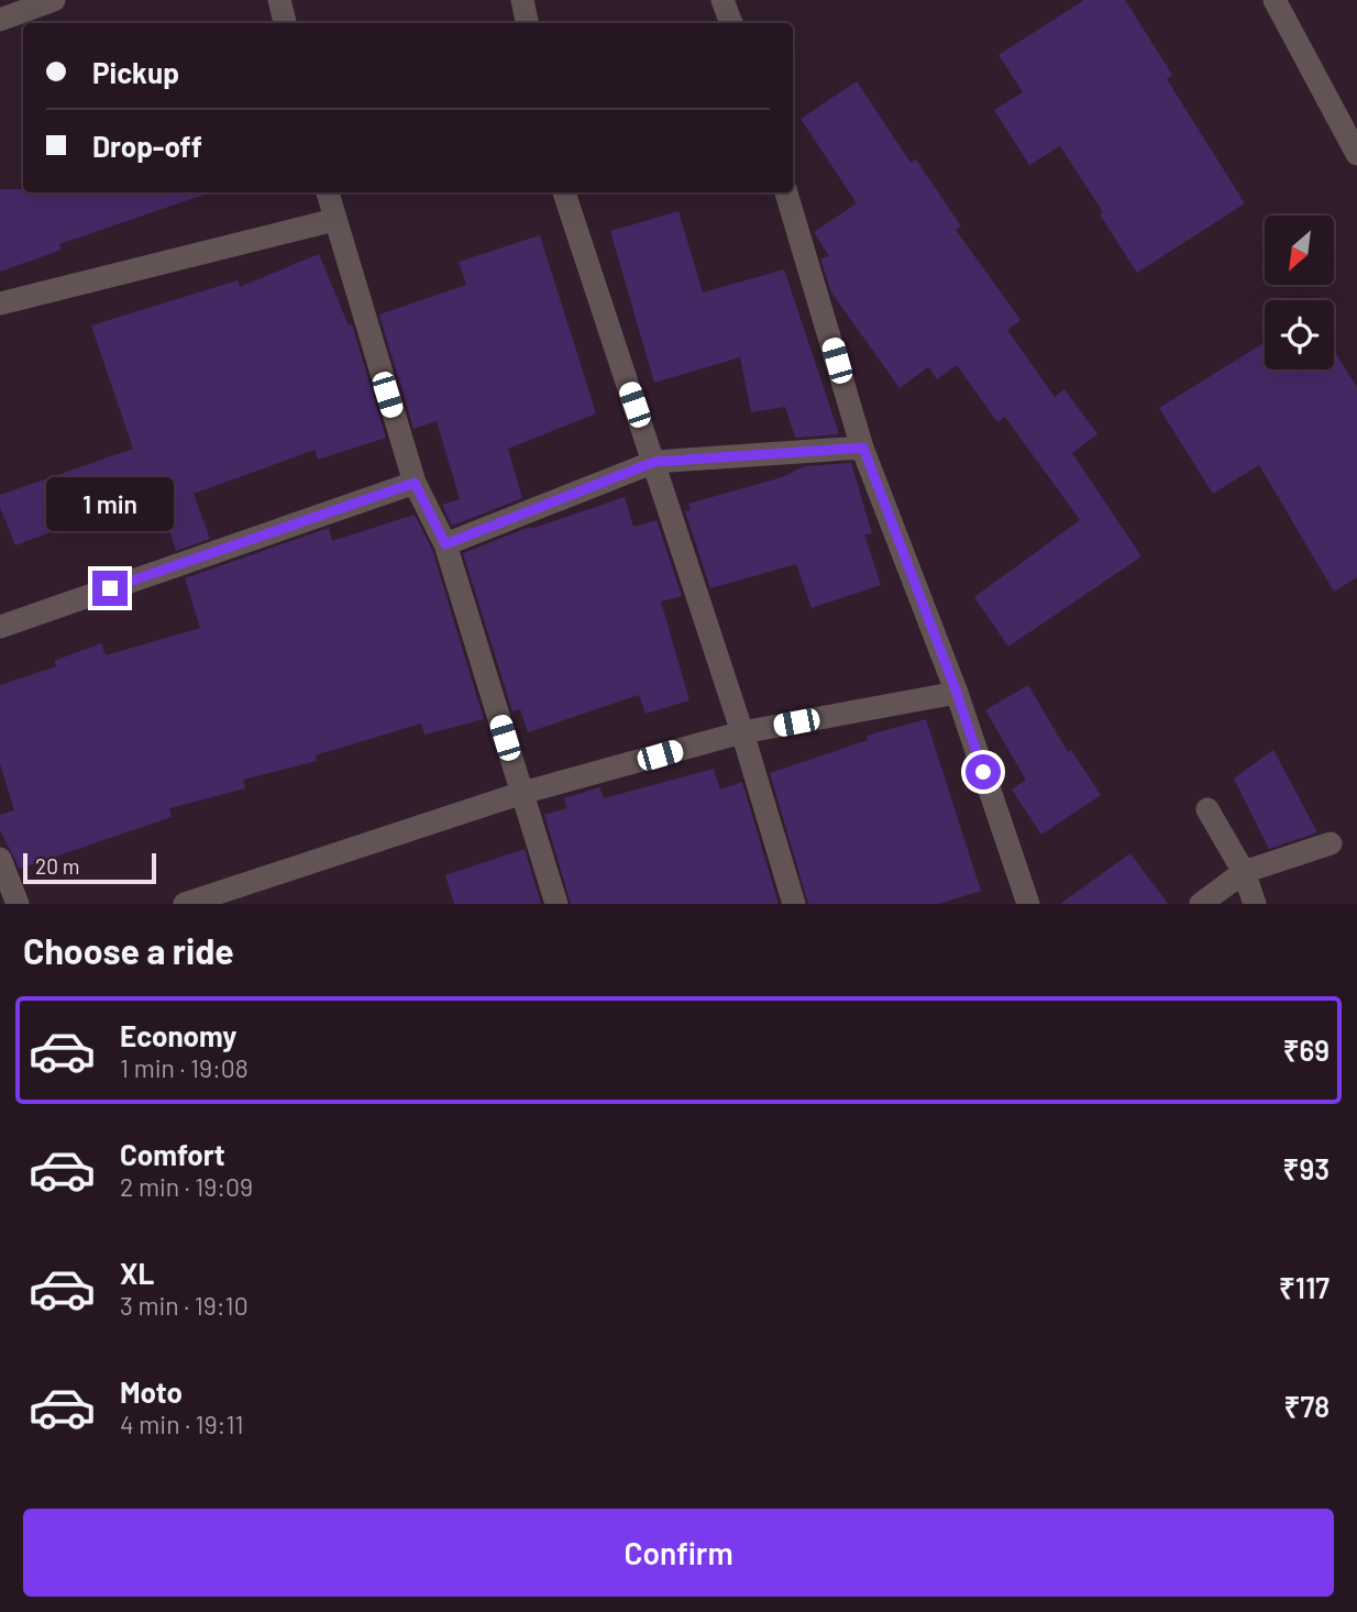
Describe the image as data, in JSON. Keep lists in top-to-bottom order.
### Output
{
  "scale_bar": "20 m",
  "north": "bottom left",
  "page": {
    "banner": ["Pickup", "Drop-off"],
    "bubble": "1 min",
    "scale": "20 m",
    "heading": "Choose a ride",
    "list": [
      {
        "name": "Economy",
        "note": "1 min · 19:08",
        "value": "₹69"
      },
      {
        "name": "Comfort",
        "note": "2 min · 19:09",
        "value": "₹93"
      },
      {
        "name": "XL",
        "note": "3 min · 19:10",
        "value": "₹117"
      },
      {
        "name": "Moto",
        "note": "4 min · 19:11",
        "value": "₹78"
      }
    ],
    "buttons": "Confirm"
  }
}
